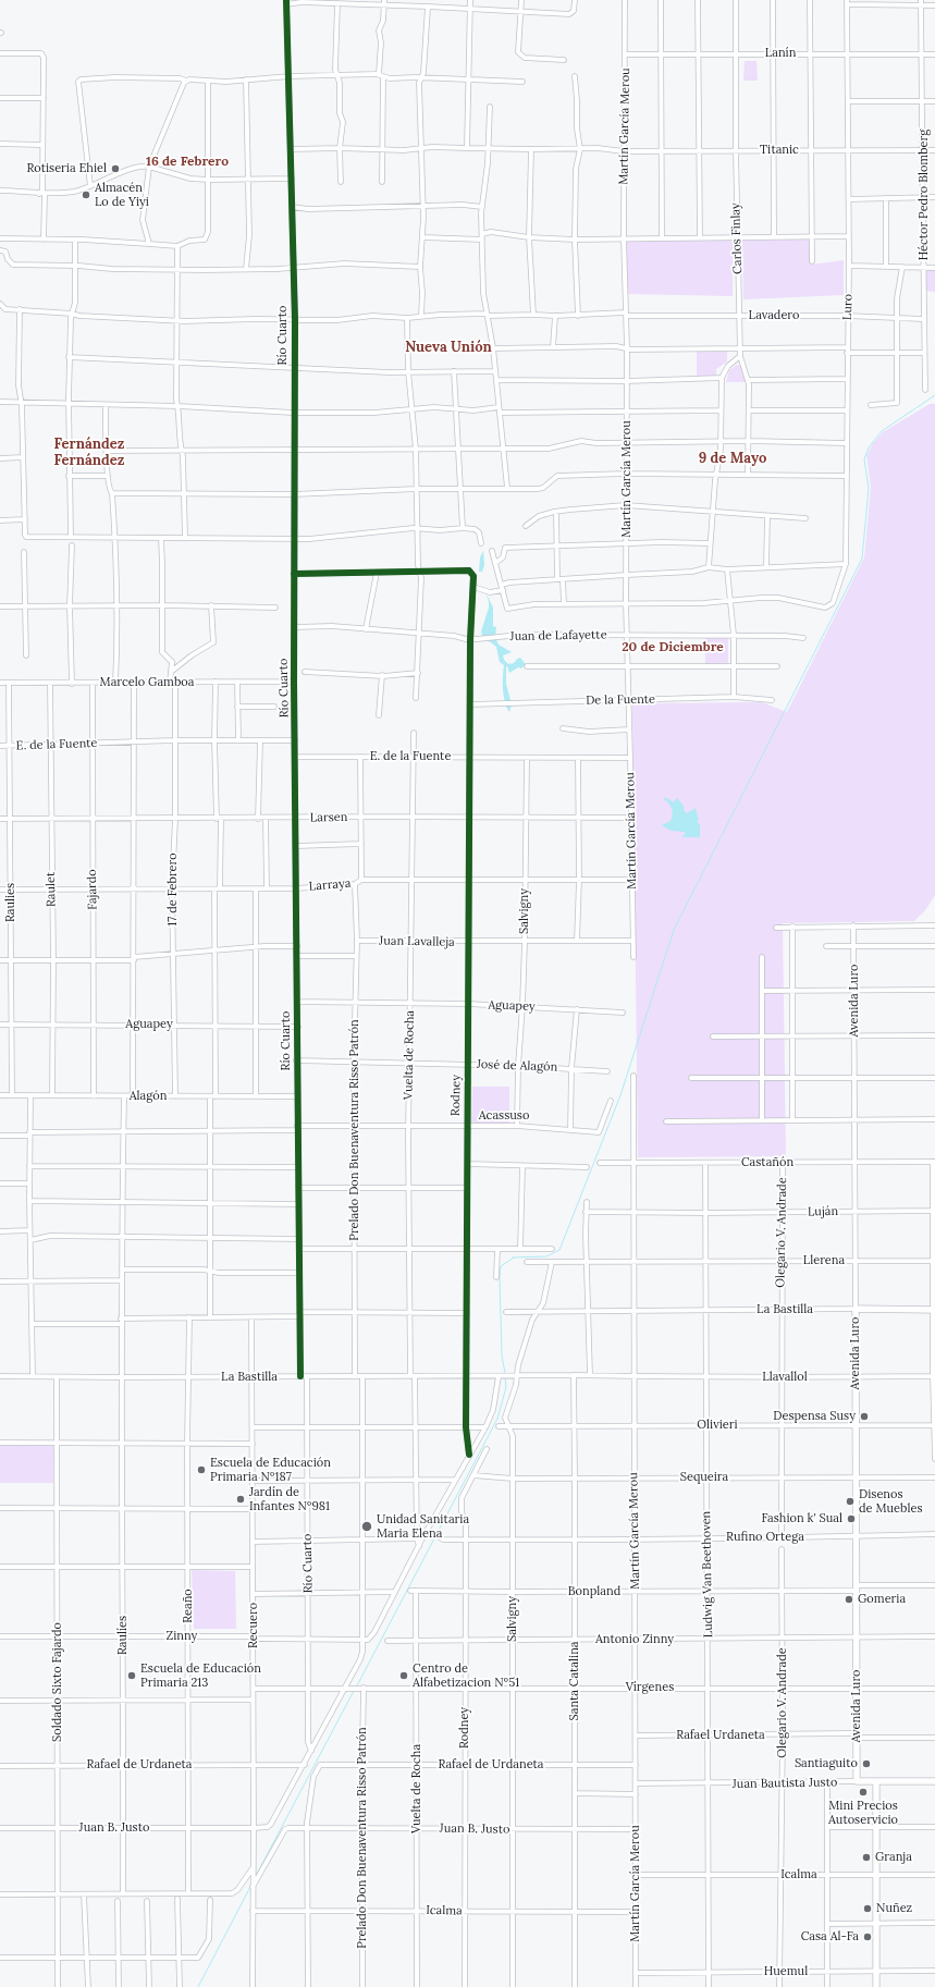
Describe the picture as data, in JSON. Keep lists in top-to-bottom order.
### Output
{
  "streets": {
    "street": [
      "Lanín",
      "Martín García Merou",
      "Titanic",
      "Héctor Pedro Blomberg",
      "Carlos Finlay",
      "Luro",
      "Lavadero",
      "Río Cuarto",
      "Juan de Lafayette",
      "Marcelo Gamboa",
      "De la Fuente",
      "E. de la Fuente",
      "Larsen",
      "Larraya",
      "Raulet",
      "Fajardo",
      "17 de Febrero",
      "Raulies",
      "Salvigny",
      "Juan Lavalleja",
      "Avenida Luro",
      "Aguapey",
      "Vuelta de Rocha",
      "José de Alagón",
      "Rodney",
      "Alagón",
      "Acassuso",
      "Prelado Don Buenaventura Risso Patrón",
      "Castañón",
      "Luján",
      "Olegario V. Andrade",
      "Llerena",
      "La Bastilla",
      "Llavallol",
      "Olivieri",
      "Sequeira",
      "Rufino Ortega",
      "Ludwig Van Beethoven",
      "Bonpland",
      "Reaño",
      "Recuero",
      "Raulíes",
      "Zinny",
      "Antonio Zinny",
      "Santa Catalina",
      "Soldado Sixto Fajardo",
      "Vírgenes",
      "Rafael Urdaneta",
      "Rafael de Urdaneta",
      "Juan Bautista Justo",
      "Juan B. Justo",
      "Icalma",
      "Huemul"
    ]
  },
  "crossings": [
    ["Lanín", "Martín García Merou"],
    ["Lanín", "Héctor Pedro Blomberg"],
    ["Lanín", "Carlos Finlay"],
    ["Lanín", "Luro"],
    ["Martín García Merou", "Titanic"],
    ["Martín García Merou", "Lavadero"],
    ["Martín García Merou", "Juan de Lafayette"],
    ["Martín García Merou", "De la Fuente"],
    ["Martín García Merou", "E. de la Fuente"],
    ["Martín García Merou", "Larsen"],
    ["Martín García Merou", "Larraya"],
    ["Martín García Merou", "Juan Lavalleja"],
    ["Martín García Merou", "Castañón"],
    ["Martín García Merou", "Luján"],
    ["Martín García Merou", "Llerena"],
    ["Martín García Merou", "La Bastilla"],
    ["Martín García Merou", "Llavallol"],
    ["Martín García Merou", "Olivieri"],
    ["Martín García Merou", "Sequeira"],
    ["Martín García Merou", "Rufino Ortega"],
    ["Martín García Merou", "Bonpland"],
    ["Martín García Merou", "Antonio Zinny"],
    ["Martín García Merou", "Vírgenes"],
    ["Martín García Merou", "Rafael Urdaneta"],
    ["Martín García Merou", "Rafael de Urdaneta"],
    ["Martín García Merou", "Juan Bautista Justo"],
    ["Martín García Merou", "Juan B. Justo"],
    ["Martín García Merou", "Icalma"],
    ["Martín García Merou", "Huemul"],
    ["Titanic", "Héctor Pedro Blomberg"],
    ["Titanic", "Carlos Finlay"],
    ["Titanic", "Luro"],
    ["Titanic", "Río Cuarto"],
    ["Héctor Pedro Blomberg", "Lavadero"],
    ["Carlos Finlay", "Lavadero"],
    ["Luro", "Lavadero"],
    ["Lavadero", "Río Cuarto"],
    ["Río Cuarto", "Juan de Lafayette"],
    ["Río Cuarto", "Marcelo Gamboa"],
    ["Río Cuarto", "E. de la Fuente"],
    ["Río Cuarto", "Larsen"],
    ["Río Cuarto", "Larraya"],
    ["Río Cuarto", "Aguapey"],
    ["Río Cuarto", "José de Alagón"],
    ["Río Cuarto", "Alagón"],
    ["Río Cuarto", "Acassuso"],
    ["Río Cuarto", "La Bastilla"],
    ["Río Cuarto", "Zinny"],
    ["Juan de Lafayette", "Rodney"],
    ["Marcelo Gamboa", "Raulet"],
    ["Marcelo Gamboa", "Fajardo"],
    ["Marcelo Gamboa", "17 de Febrero"],
    ["Marcelo Gamboa", "Raulies"],
    ["De la Fuente", "Rodney"],
    ["E. de la Fuente", "Raulet"],
    ["E. de la Fuente", "Fajardo"],
    ["E. de la Fuente", "17 de Febrero"],
    ["E. de la Fuente", "Raulies"],
    ["E. de la Fuente", "Salvigny"],
    ["E. de la Fuente", "Vuelta de Rocha"],
    ["E. de la Fuente", "Rodney"],
    ["Larsen", "Raulet"],
    ["Larsen", "Fajardo"],
    ["Larsen", "17 de Febrero"],
    ["Larsen", "Raulies"],
    ["Larsen", "Salvigny"],
    ["Larsen", "Vuelta de Rocha"],
    ["Larsen", "Rodney"],
    ["Larraya", "Raulet"],
    ["Larraya", "Fajardo"],
    ["Larraya", "17 de Febrero"],
    ["Larraya", "Raulies"],
    ["Larraya", "Salvigny"],
    ["Larraya", "Vuelta de Rocha"],
    ["Larraya", "Rodney"],
    ["Larraya", "Prelado Don Buenaventura Risso Patrón"],
    ["Raulet", "Aguapey"],
    ["Raulet", "Alagón"],
    ["Fajardo", "Aguapey"],
    ["Fajardo", "Alagón"],
    ["17 de Febrero", "Aguapey"],
    ["17 de Febrero", "Alagón"],
    ["Raulies", "Aguapey"],
    ["Raulies", "Alagón"],
    ["Salvigny", "Juan Lavalleja"],
    ["Salvigny", "Aguapey"],
    ["Salvigny", "José de Alagón"],
    ["Salvigny", "Acassuso"],
    ["Salvigny", "La Bastilla"],
    ["Salvigny", "Olivieri"],
    ["Salvigny", "Sequeira"],
    ["Salvigny", "Rufino Ortega"],
    ["Salvigny", "Bonpland"],
    ["Salvigny", "Antonio Zinny"],
    ["Salvigny", "Vírgenes"],
    ["Salvigny", "Rafael de Urdaneta"],
    ["Salvigny", "Juan B. Justo"],
    ["Salvigny", "Icalma"],
    ["Juan Lavalleja", "Vuelta de Rocha"],
    ["Juan Lavalleja", "Rodney"],
    ["Juan Lavalleja", "Prelado Don Buenaventura Risso Patrón"],
    ["Avenida Luro", "Castañón"],
    ["Avenida Luro", "Luján"],
    ["Avenida Luro", "Llerena"],
    ["Avenida Luro", "La Bastilla"],
    ["Avenida Luro", "Llavallol"],
    ["Avenida Luro", "Olivieri"],
    ["Avenida Luro", "Sequeira"],
    ["Avenida Luro", "Rufino Ortega"],
    ["Avenida Luro", "Bonpland"],
    ["Avenida Luro", "Antonio Zinny"],
    ["Avenida Luro", "Vírgenes"],
    ["Avenida Luro", "Rafael Urdaneta"],
    ["Avenida Luro", "Juan Bautista Justo"],
    ["Aguapey", "Vuelta de Rocha"],
    ["Aguapey", "Rodney"],
    ["Aguapey", "Prelado Don Buenaventura Risso Patrón"],
    ["Vuelta de Rocha", "José de Alagón"],
    ["Vuelta de Rocha", "Acassuso"],
    ["Vuelta de Rocha", "La Bastilla"],
    ["Vuelta de Rocha", "Bonpland"],
    ["Vuelta de Rocha", "Antonio Zinny"],
    ["Vuelta de Rocha", "Vírgenes"],
    ["Vuelta de Rocha", "Rafael de Urdaneta"],
    ["Vuelta de Rocha", "Juan B. Justo"],
    ["Vuelta de Rocha", "Icalma"],
    ["José de Alagón", "Rodney"],
    ["José de Alagón", "Prelado Don Buenaventura Risso Patrón"],
    ["Rodney", "Acassuso"],
    ["Rodney", "La Bastilla"],
    ["Rodney", "Sequeira"],
    ["Rodney", "Rufino Ortega"],
    ["Rodney", "Bonpland"],
    ["Rodney", "Antonio Zinny"],
    ["Rodney", "Vírgenes"],
    ["Rodney", "Rafael de Urdaneta"],
    ["Rodney", "Juan B. Justo"],
    ["Rodney", "Icalma"],
    ["Alagón", "Raulíes"],
    ["Acassuso", "Prelado Don Buenaventura Risso Patrón"],
    ["Acassuso", "Raulíes"],
    ["Prelado Don Buenaventura Risso Patrón", "La Bastilla"],
    ["Prelado Don Buenaventura Risso Patrón", "Vírgenes"],
    ["Prelado Don Buenaventura Risso Patrón", "Rafael de Urdaneta"],
    ["Prelado Don Buenaventura Risso Patrón", "Juan B. Justo"],
    ["Prelado Don Buenaventura Risso Patrón", "Icalma"],
    ["Castañón", "Olegario V. Andrade"],
    ["Castañón", "Ludwig Van Beethoven"],
    ["Luján", "Olegario V. Andrade"],
    ["Luján", "Ludwig Van Beethoven"],
    ["Olegario V. Andrade", "Llerena"],
    ["Olegario V. Andrade", "La Bastilla"],
    ["Olegario V. Andrade", "Llavallol"],
    ["Olegario V. Andrade", "Olivieri"],
    ["Olegario V. Andrade", "Sequeira"],
    ["Olegario V. Andrade", "Rufino Ortega"],
    ["Olegario V. Andrade", "Bonpland"],
    ["Olegario V. Andrade", "Antonio Zinny"],
    ["Olegario V. Andrade", "Vírgenes"],
    ["Olegario V. Andrade", "Rafael Urdaneta"],
    ["Olegario V. Andrade", "Juan Bautista Justo"],
    ["Olegario V. Andrade", "Icalma"],
    ["Olegario V. Andrade", "Huemul"],
    ["Llerena", "Ludwig Van Beethoven"],
    ["La Bastilla", "Ludwig Van Beethoven"],
    ["La Bastilla", "Reaño"],
    ["La Bastilla", "Recuero"],
    ["La Bastilla", "Raulíes"],
    ["La Bastilla", "Soldado Sixto Fajardo"],
    ["Llavallol", "Ludwig Van Beethoven"],
    ["Olivieri", "Ludwig Van Beethoven"],
    ["Olivieri", "Santa Catalina"],
    ["Sequeira", "Ludwig Van Beethoven"],
    ["Sequeira", "Santa Catalina"],
    ["Rufino Ortega", "Ludwig Van Beethoven"],
    ["Rufino Ortega", "Santa Catalina"],
    ["Ludwig Van Beethoven", "Bonpland"],
    ["Ludwig Van Beethoven", "Antonio Zinny"],
    ["Ludwig Van Beethoven", "Vírgenes"],
    ["Ludwig Van Beethoven", "Rafael Urdaneta"],
    ["Ludwig Van Beethoven", "Juan Bautista Justo"],
    ["Ludwig Van Beethoven", "Icalma"],
    ["Ludwig Van Beethoven", "Huemul"],
    ["Bonpland", "Santa Catalina"],
    ["Reaño", "Zinny"],
    ["Reaño", "Rafael de Urdaneta"],
    ["Reaño", "Juan B. Justo"],
    ["Recuero", "Zinny"],
    ["Recuero", "Rafael de Urdaneta"],
    ["Recuero", "Juan B. Justo"],
    ["Recuero", "Icalma"],
    ["Raulíes", "Zinny"],
    ["Raulíes", "Rafael de Urdaneta"],
    ["Raulíes", "Juan B. Justo"],
    ["Zinny", "Soldado Sixto Fajardo"],
    ["Antonio Zinny", "Santa Catalina"],
    ["Santa Catalina", "Vírgenes"],
    ["Santa Catalina", "Rafael de Urdaneta"],
    ["Santa Catalina", "Juan B. Justo"],
    ["Santa Catalina", "Icalma"],
    ["Soldado Sixto Fajardo", "Rafael de Urdaneta"],
    ["Soldado Sixto Fajardo", "Juan B. Justo"],
    ["Rafael de Urdaneta", "Juan B. Justo"]
  ],
  "districts": [
    "16 de Febrero",
    "Nueva Unión",
    "Fernández Fernández",
    "9 de Mayo",
    "20 de Diciembre"
  ],
  "places": [
    "Rotiseria Ehiel",
    "Almacén Lo de Yiyi",
    "Despensa Susy",
    "Escuela de Educación Primaria Nº187",
    "Jardín de Infantes Nº981",
    "Disenos de Muebles",
    "Fashion k' Sual",
    "Unidad Sanitaria Maria Elena",
    "Gomeria",
    "Escuela de Educación Primaria 213",
    "Centro de Alfabetizacion Nº51",
    "Santiaguito",
    "Mini Precios Autoservicio",
    "Granja",
    "Nuñez",
    "Casa Al-Fa"
  ]
}
